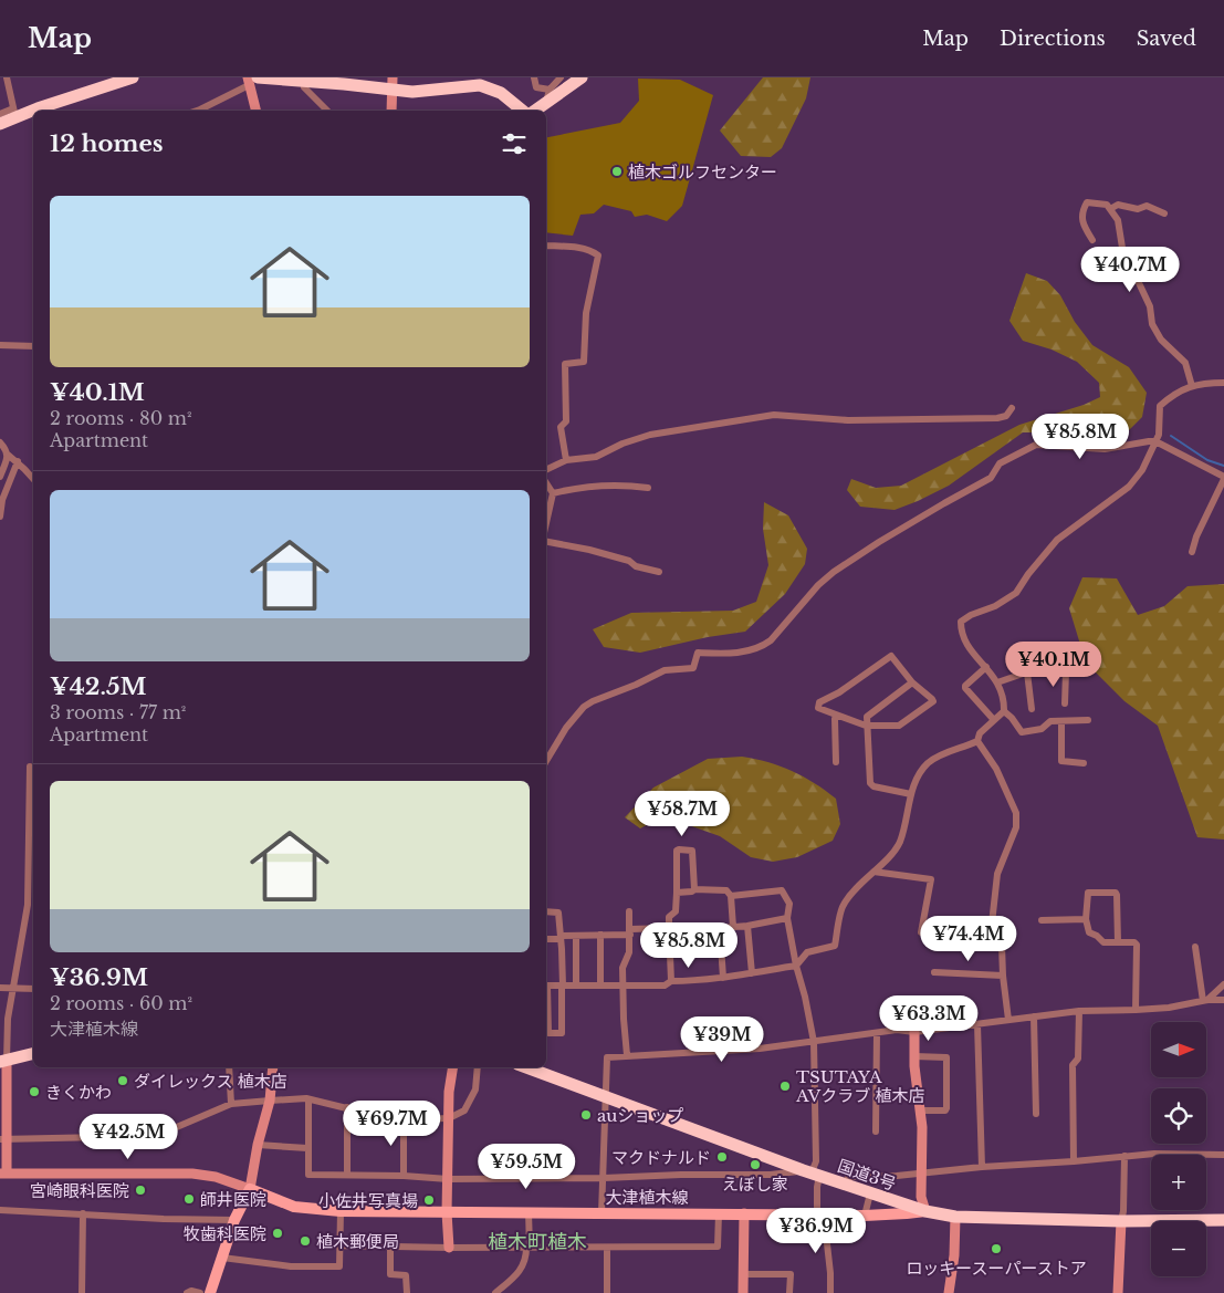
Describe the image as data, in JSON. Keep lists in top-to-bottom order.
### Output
{
  "streets": {
    "highway": ["国道3号"],
    "main road": ["大津植木線"]
  },
  "crossings": [
    ["国道3号", "大津植木線"]
  ],
  "districts": ["植木町植木"],
  "places": [
    "植木ゴルフセンター",
    "ダイレックス 植木店",
    "TSUTAYA AVクラブ 植木店",
    "きくかわ",
    "auショップ",
    "マクドナルド",
    "えぼし家",
    "宮崎眼科医院",
    "師井医院",
    "小佐井写真場",
    "牧歯科医院",
    "植木郵便局",
    "ロッキースーパーストア"
  ],
  "north": "right",
  "page": {
    "header": "Map",
    "nav": ["Map", "Directions", "Saved"],
    "heading": "12 homes",
    "list": [
      {
        "name": "¥40.1M",
        "note": "2 rooms · 80 m² · Apartment"
      },
      {
        "name": "¥42.5M",
        "note": "3 rooms · 77 m² · Apartment"
      },
      {
        "name": "¥36.9M",
        "note": "2 rooms · 60 m² · 大津植木線"
      }
    ],
    "price": [
      "¥40.7M",
      "¥85.8M",
      "¥40.1M",
      "¥58.7M",
      "¥74.4M",
      "¥85.8M",
      "¥63.3M",
      "¥39M",
      "¥69.7M",
      "¥42.5M",
      "¥59.5M",
      "¥36.9M"
    ],
    "map_buttons": ["+", "−"]
  }
}
